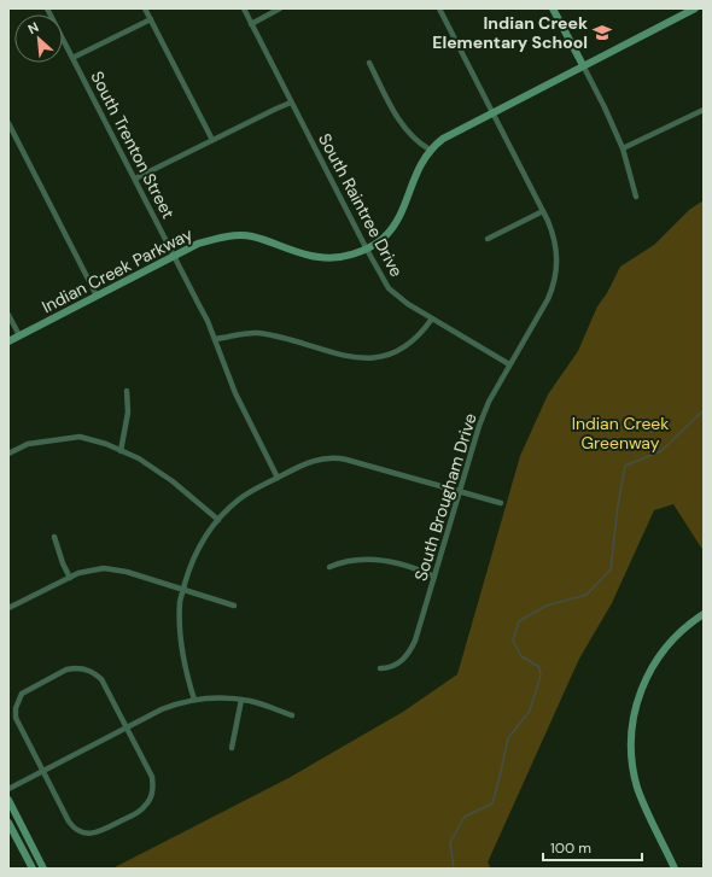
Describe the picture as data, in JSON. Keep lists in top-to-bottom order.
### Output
{
  "streets": {
    "street": [
      "South Trenton Street",
      "South Raintree Drive",
      "Indian Creek Parkway",
      "South Brougham Drive"
    ]
  },
  "crossings": [
    ["South Trenton Street", "Indian Creek Parkway"],
    ["South Raintree Drive", "Indian Creek Parkway"],
    ["South Raintree Drive", "South Brougham Drive"],
    ["Indian Creek Parkway", "South Brougham Drive"]
  ],
  "parks": ["Indian Creek Greenway"],
  "places": {
    "school or university": ["Indian Creek Elementary School"]
  },
  "scale_bar": "100 m",
  "north": "top left"
}
